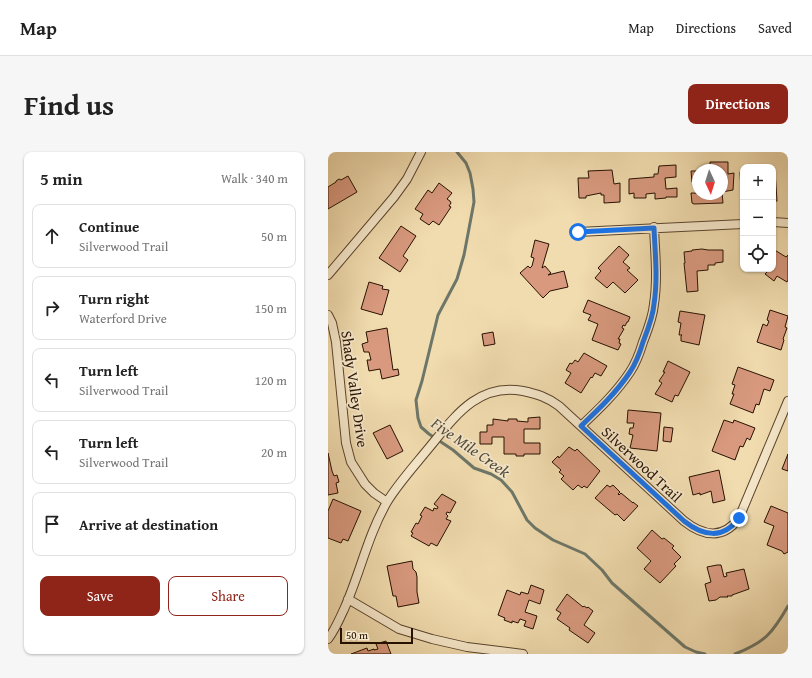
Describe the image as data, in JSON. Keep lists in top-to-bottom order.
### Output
{
  "streets": {
    "street": ["Shady Valley Drive", "Silverwood Trail"]
  },
  "crossings": [
    ["Shady Valley Drive", "Silverwood Trail"]
  ],
  "water": ["Five Mile Creek"],
  "scale_bar": "50 m",
  "north": "bottom",
  "page": {
    "header": "Map",
    "nav": ["Map", "Directions", "Saved"],
    "title": "Find us",
    "buttons": [
      "Directions",
      ["Save", "Share"]
    ],
    "heading": ["5 min", "Walk · 340 m"],
    "map_buttons": ["+", "−"],
    "list": [
      ["Continue", "Silverwood Trail", "50 m"],
      ["Turn right", "Waterford Drive", "150 m"],
      ["Turn left", "Silverwood Trail", "120 m"],
      ["Turn left", "Silverwood Trail", "20 m"],
      "Arrive at destination"
    ],
    "scale": "50 m"
  }
}
